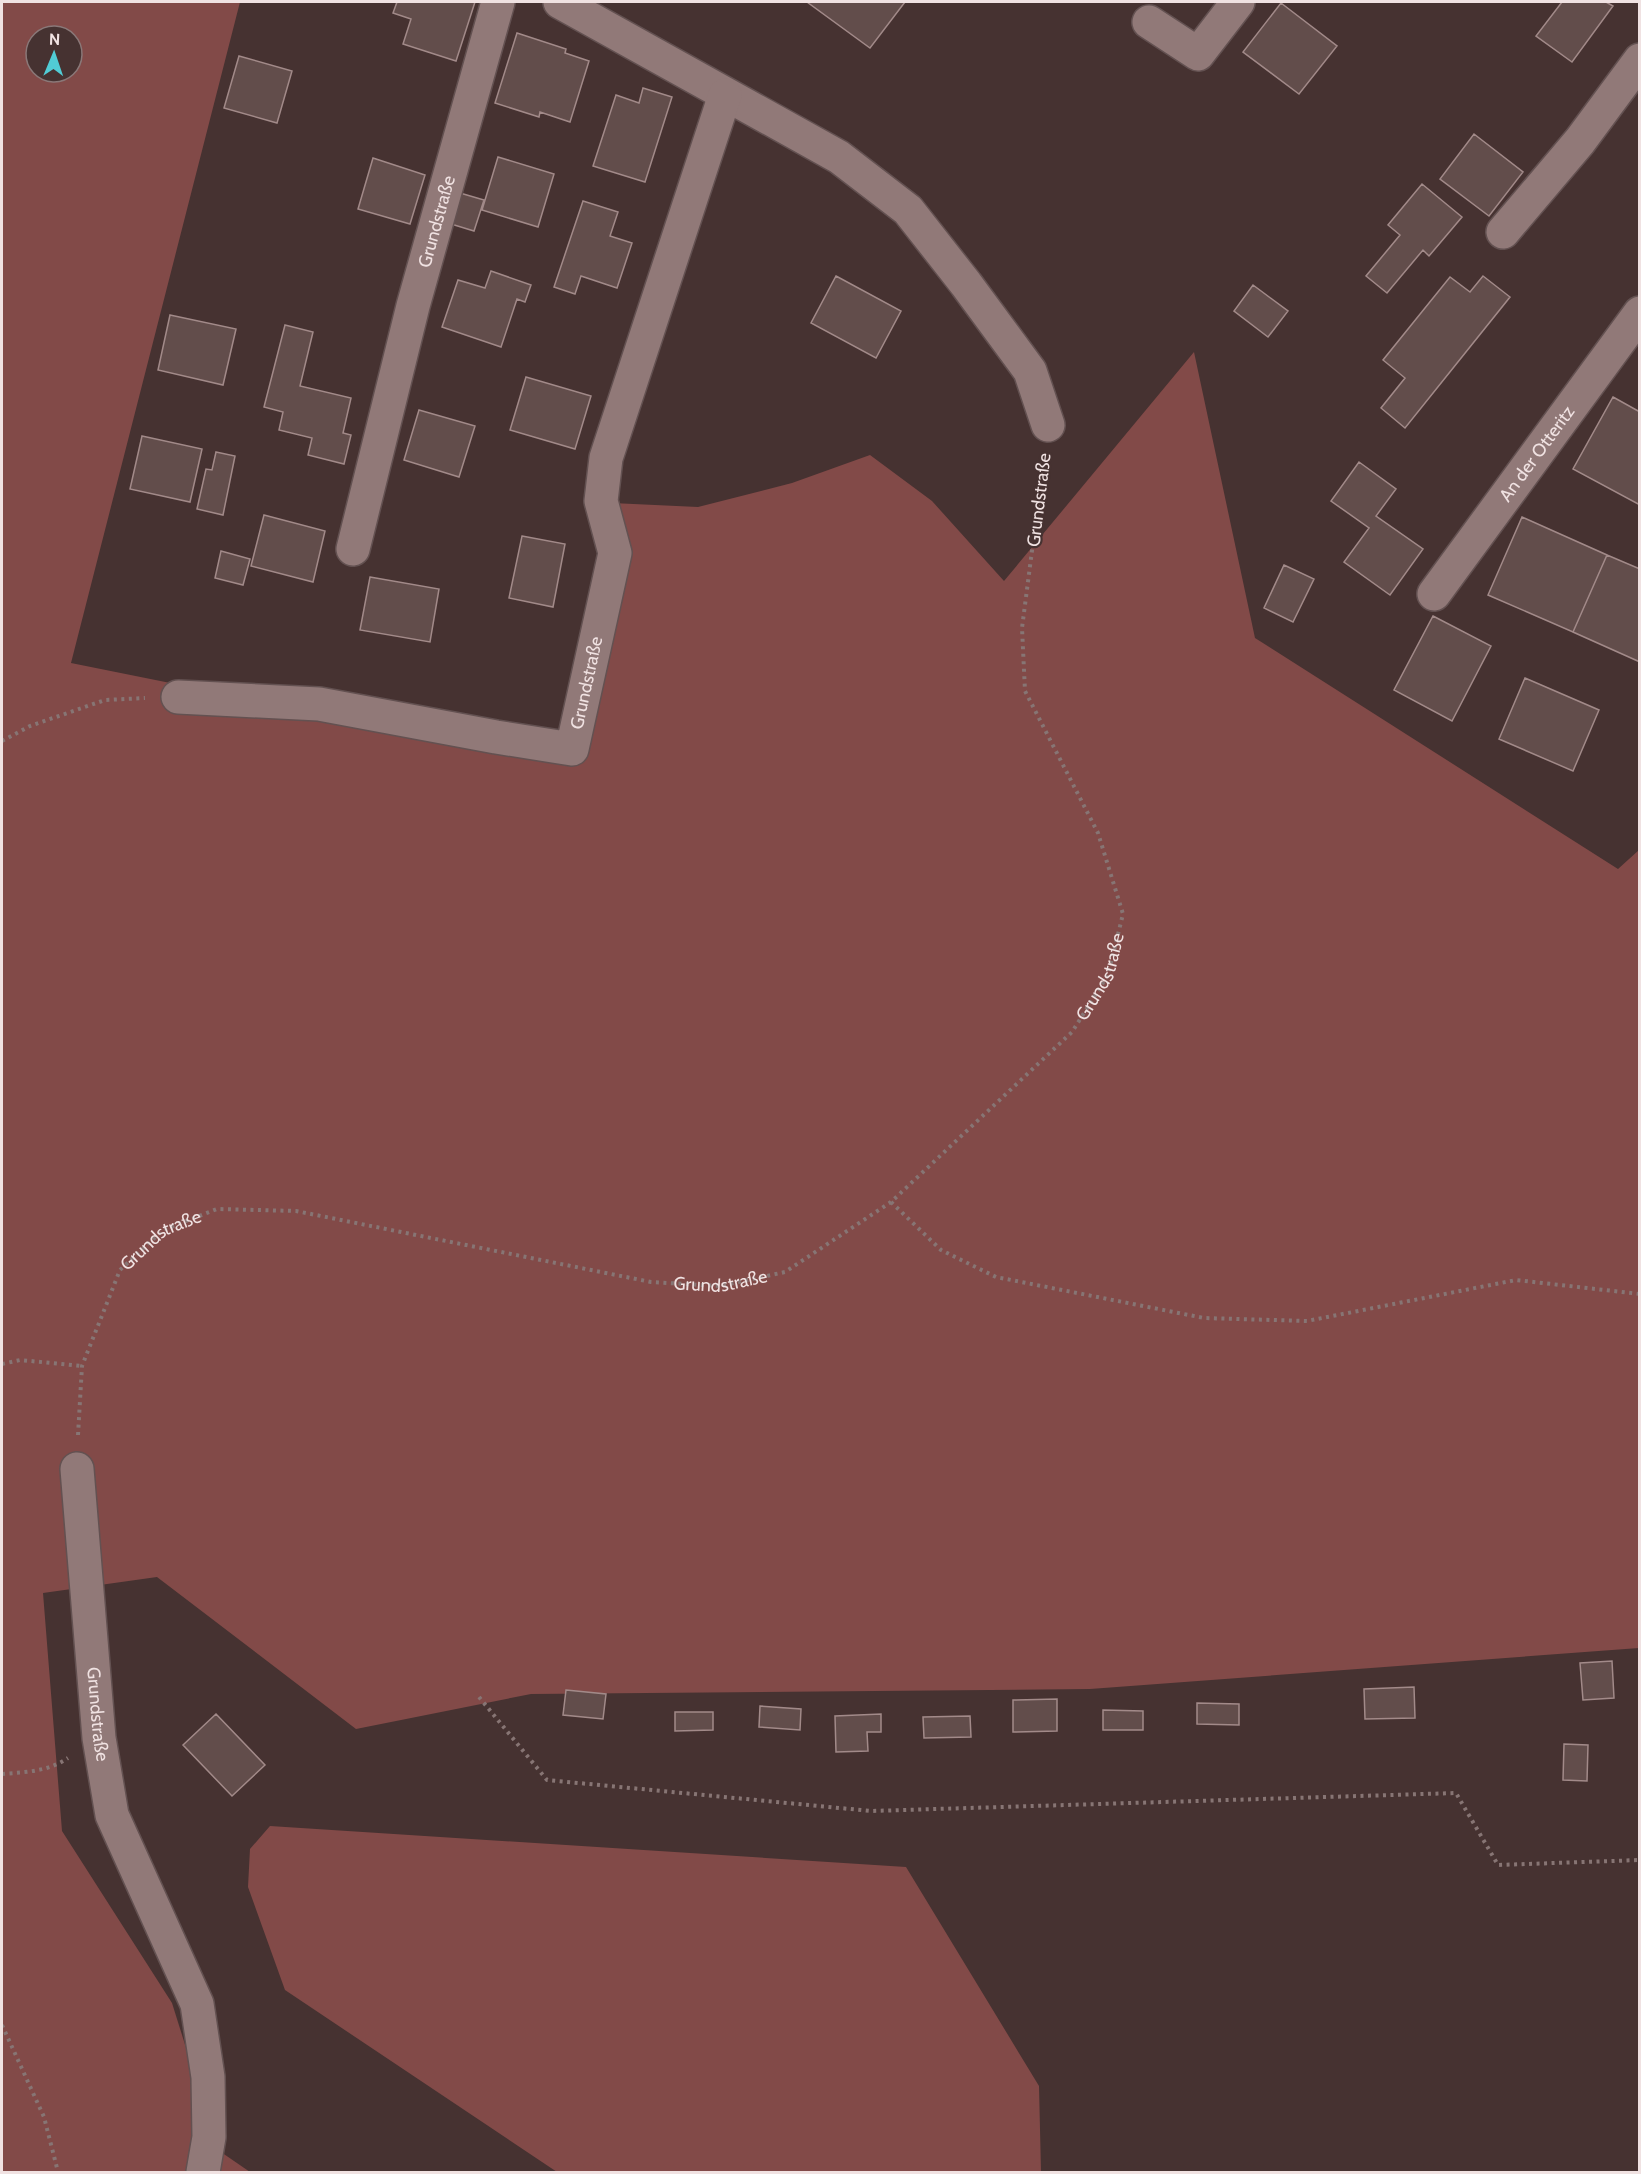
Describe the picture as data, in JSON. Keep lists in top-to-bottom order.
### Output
{
  "streets": {
    "street": ["Grundstraße", "An der Otteritz"]
  },
  "north": "top"
}
